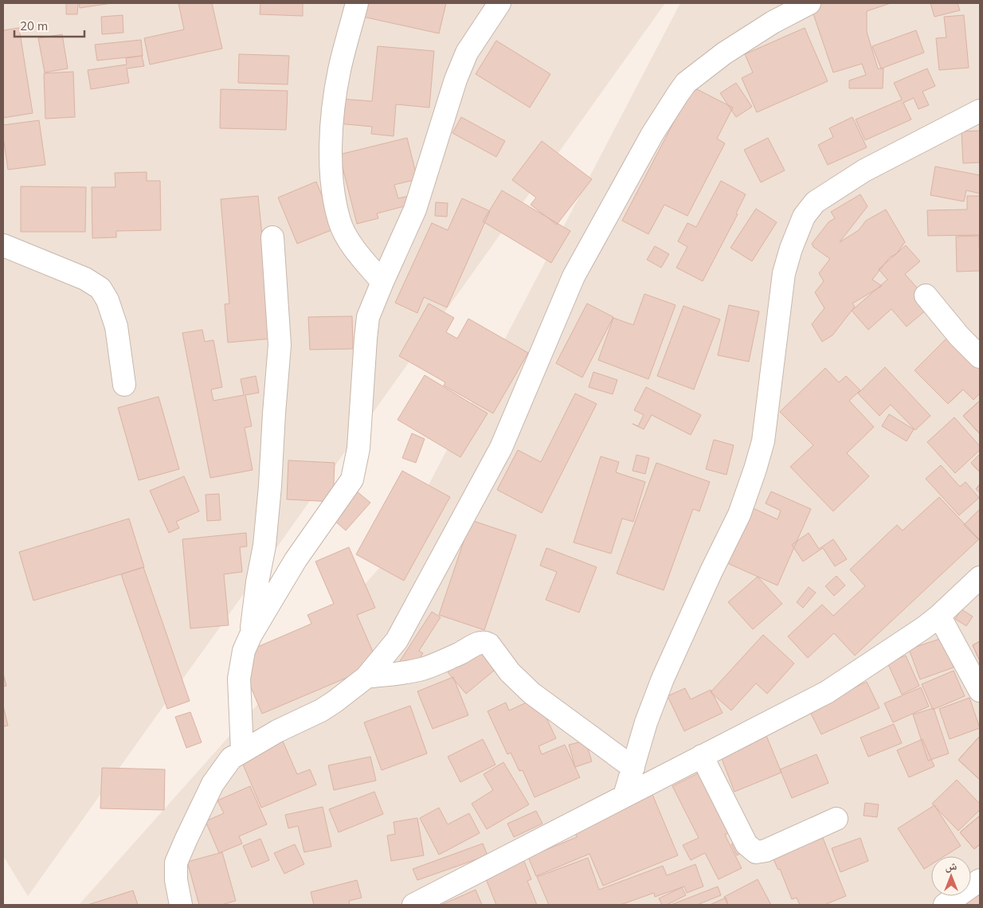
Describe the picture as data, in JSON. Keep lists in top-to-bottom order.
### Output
{
  "scale_bar": "20 m",
  "north": "top"
}
